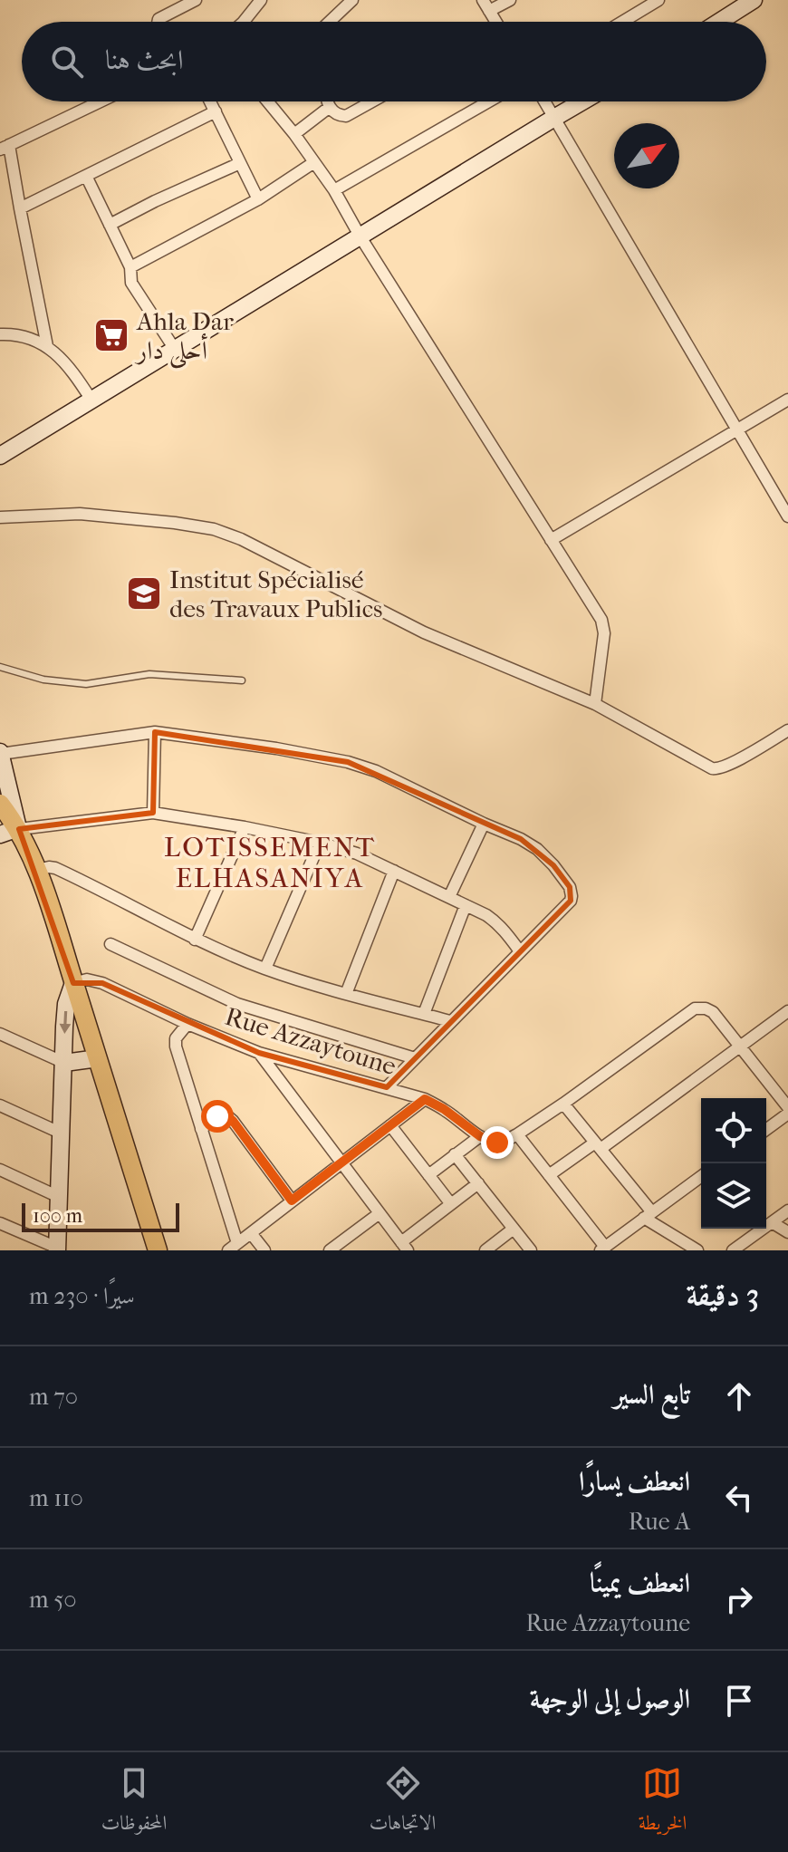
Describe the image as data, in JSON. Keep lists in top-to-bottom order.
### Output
{
  "streets": {
    "street": ["Rue Azzaytoune"]
  },
  "districts": ["LOTISSEMENT ELHASANIYA"],
  "places": {
    "supermarket": ["Ahla Dar أحلى دار"],
    "school or university": ["Institut Spécialisé des Travaux Publics"]
  },
  "scale_bar": "100 m",
  "north": "top right",
  "page": {
    "search": "ابحث هنا",
    "scale": "100 m",
    "heading": ["3 دقيقة", "سيرًا · 230 m"],
    "list": [
      ["تابع السير", "70 m"],
      ["انعطف يسارًا", "Rue A", "110 m"],
      ["انعطف يمينًا", "Rue Azzaytoune", "50 m"],
      "الوصول إلى الوجهة"
    ],
    "nav": ["الخريطة", "الاتجاهات", "المحفوظات"]
  }
}
